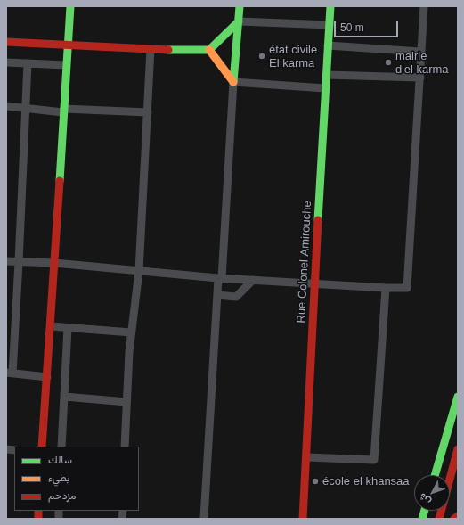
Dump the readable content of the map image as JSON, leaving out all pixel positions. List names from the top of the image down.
{
  "streets": {
    "main road": ["Rue Colonel Amirouche"]
  },
  "places": ["état civile El karma", "mairie d'el karma", "école el khansaa"],
  "legend": ["سالك", "بطيء", "مزدحم"],
  "scale_bar": "50 m",
  "north": "bottom left"
}
